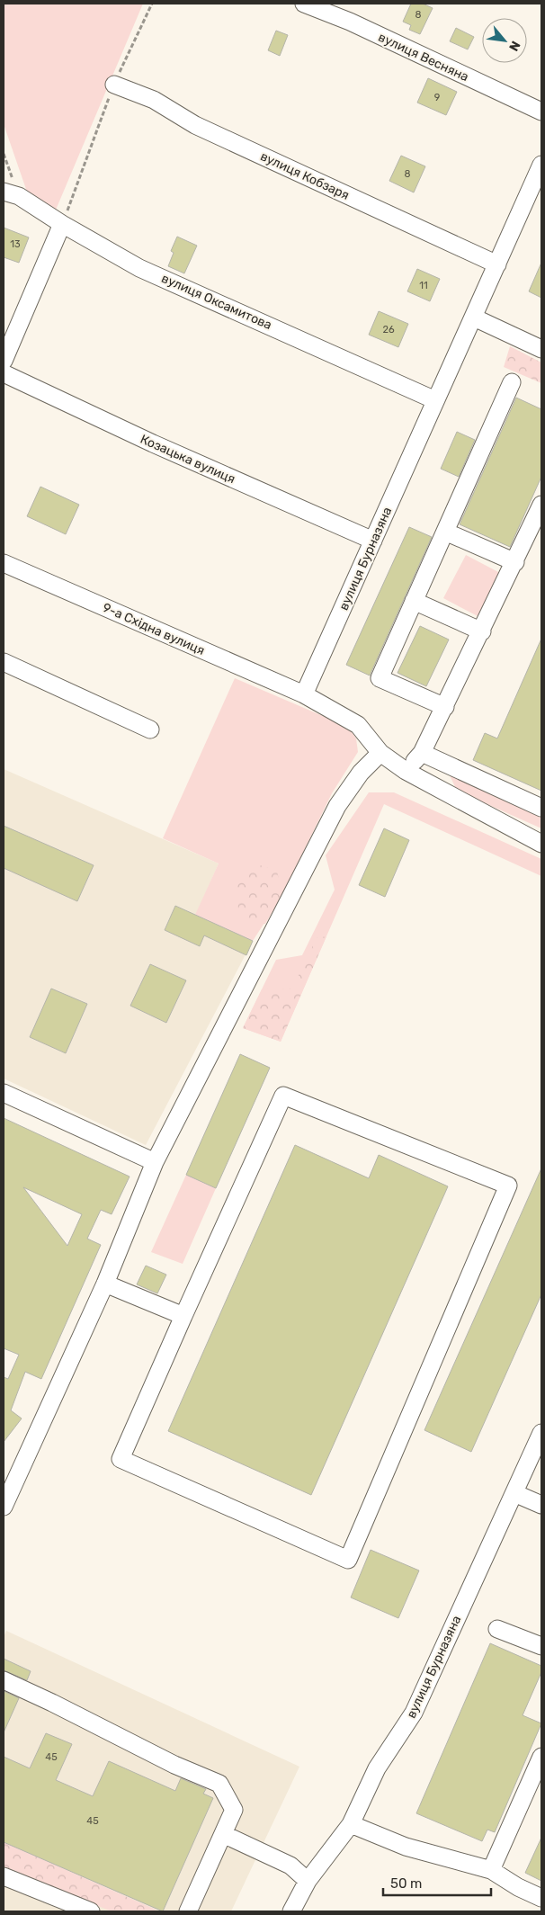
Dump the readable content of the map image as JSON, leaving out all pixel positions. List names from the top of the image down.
{
  "streets": {
    "street": [
      "вулиця Весняна",
      "вулиця Кобзаря",
      "вулиця Оксамитова",
      "Козацька вулиця",
      "вулиця Бурназяна",
      "9-а Східна вулиця"
    ]
  },
  "crossings": [
    ["вулиця Кобзаря", "вулиця Бурназяна"],
    ["вулиця Оксамитова", "вулиця Бурназяна"],
    ["Козацька вулиця", "вулиця Бурназяна"],
    ["вулиця Бурназяна", "9-а Східна вулиця"]
  ],
  "house_numbers": [
    "8",
    "9",
    "8",
    "13",
    "11",
    "26",
    "45",
    "45"
  ],
  "scale_bar": "50 m",
  "north": "bottom right"
}
